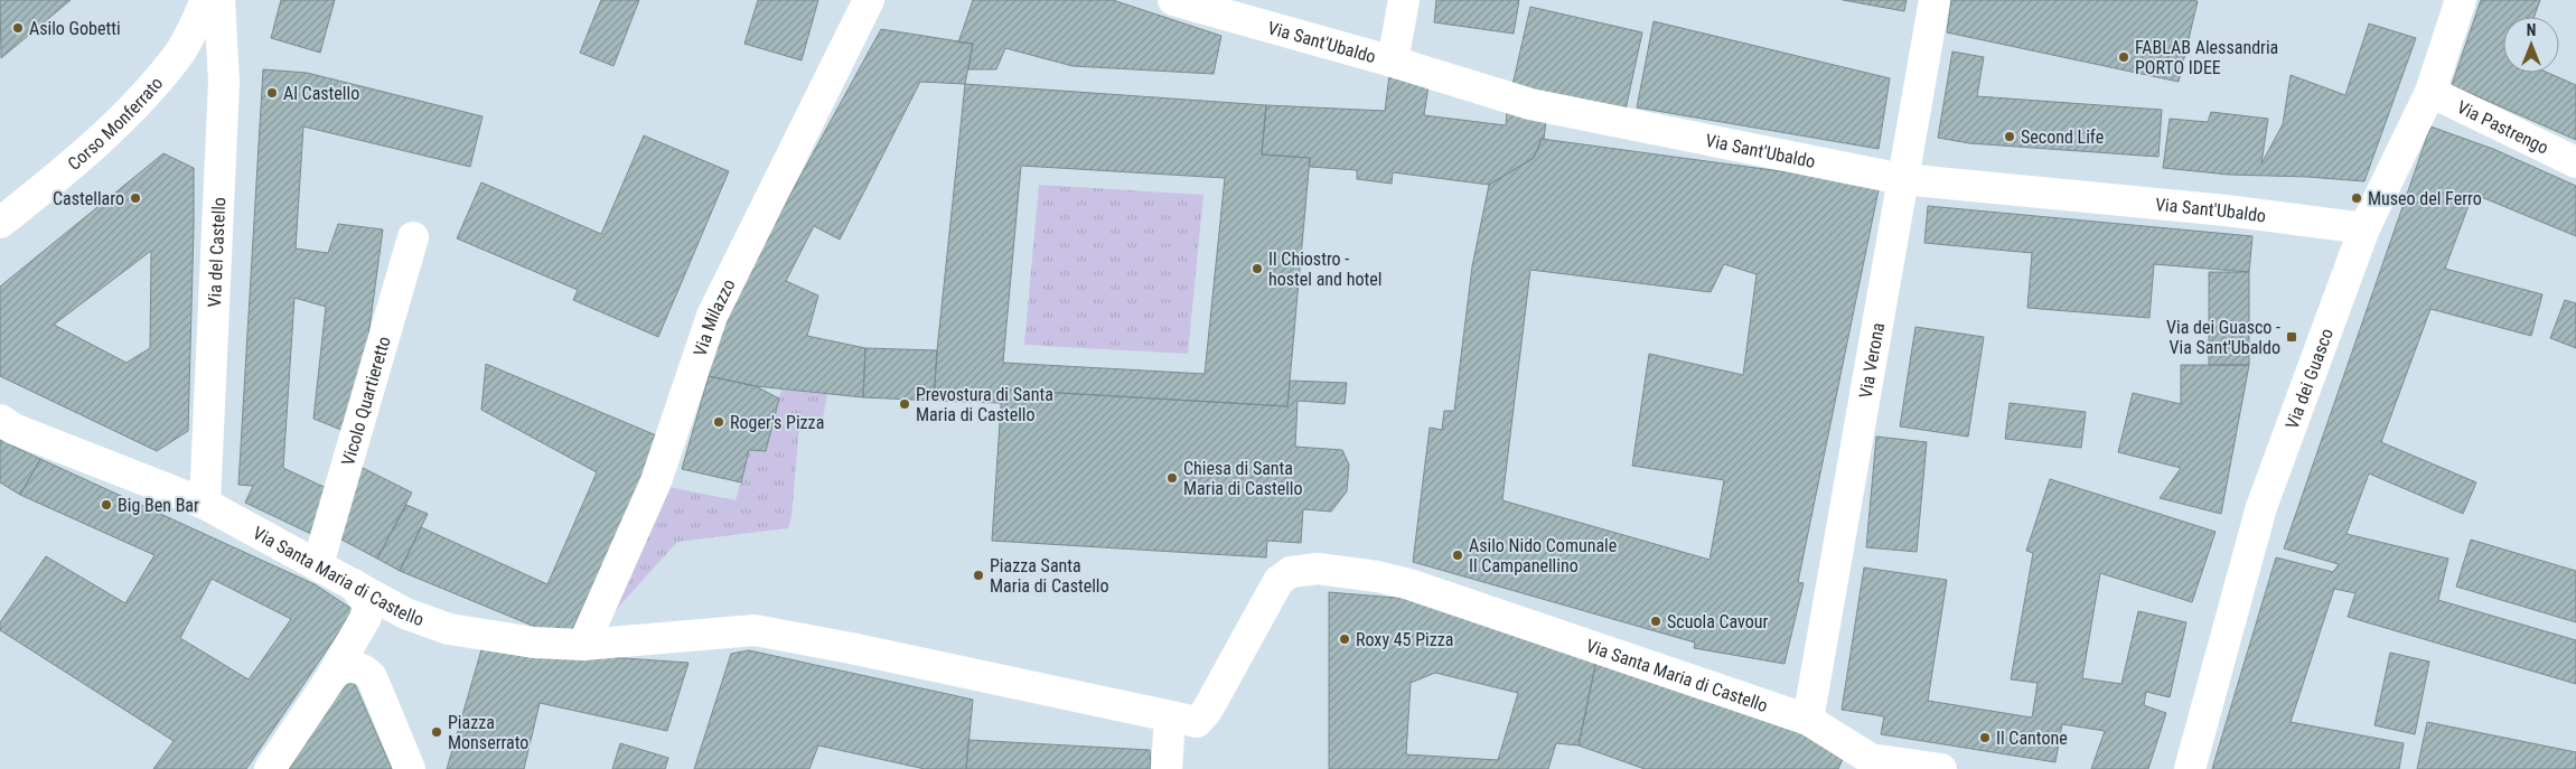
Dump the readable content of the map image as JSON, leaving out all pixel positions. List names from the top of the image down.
{
  "streets": {
    "street": [
      "Via Sant'Ubaldo",
      "Corso Monferrato",
      "Via Pastrengo",
      "Via del Castello",
      "Via Milazzo",
      "Via Verona",
      "Via dei Guasco",
      "Vicolo Quartieretto",
      "Via Santa Maria di Castello"
    ]
  },
  "crossings": [
    ["Via Sant'Ubaldo", "Via Verona"],
    ["Via Sant'Ubaldo", "Via dei Guasco"],
    ["Via Pastrengo", "Via dei Guasco"],
    ["Via del Castello", "Via Santa Maria di Castello"],
    ["Via Milazzo", "Via Santa Maria di Castello"],
    ["Via Verona", "Via Santa Maria di Castello"],
    ["Vicolo Quartieretto", "Via Santa Maria di Castello"]
  ],
  "places": {
    "other": [
      "Asilo Gobetti",
      "FABLAB Alessandria PORTO IDEE",
      "Al Castello",
      "Second Life",
      "Castellaro",
      "Museo del Ferro",
      "Il Chiostro - hostel and hotel",
      "Prevostura di Santa Maria di Castello",
      "Roger's Pizza",
      "Chiesa di Santa Maria di Castello",
      "Big Ben Bar",
      "Asilo Nido Comunale Il Campanellino",
      "Piazza Santa Maria di Castello",
      "Scuola Cavour",
      "Roxy 45 Pizza",
      "Piazza Monserrato",
      "Il Cantone"
    ],
    "transit": ["Via dei Guasco - Via Sant'Ubaldo"]
  },
  "north": "top"
}
